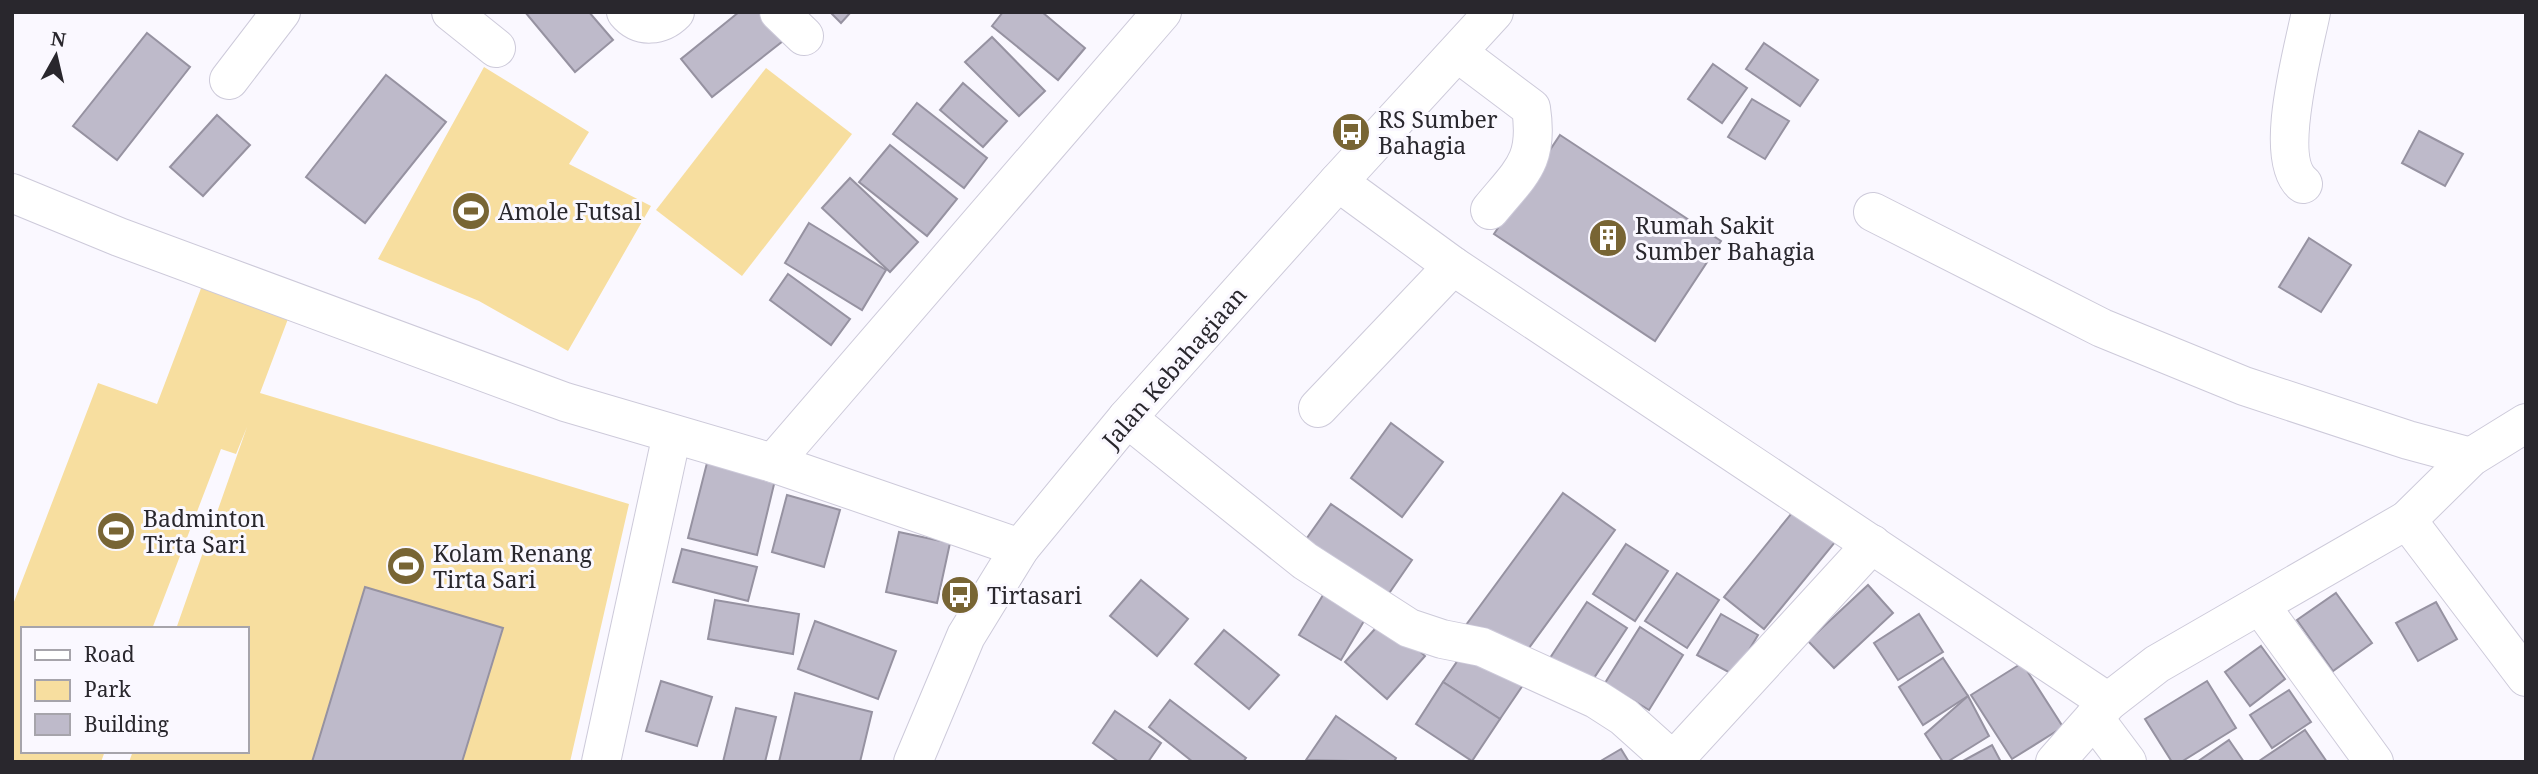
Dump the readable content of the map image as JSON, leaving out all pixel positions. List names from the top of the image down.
{
  "streets": {
    "street": ["Jalan Kebahagiaan"]
  },
  "places": {
    "bus stop": ["RS Sumber Bahagia", "Tirtasari"],
    "sports": ["Amole Futsal", "Badminton Tirta Sari", "Kolam Renang Tirta Sari"],
    "building": ["Rumah Sakit Sumber Bahagia"]
  },
  "legend": ["Road", "Park", "Building"],
  "north": "top"
}
